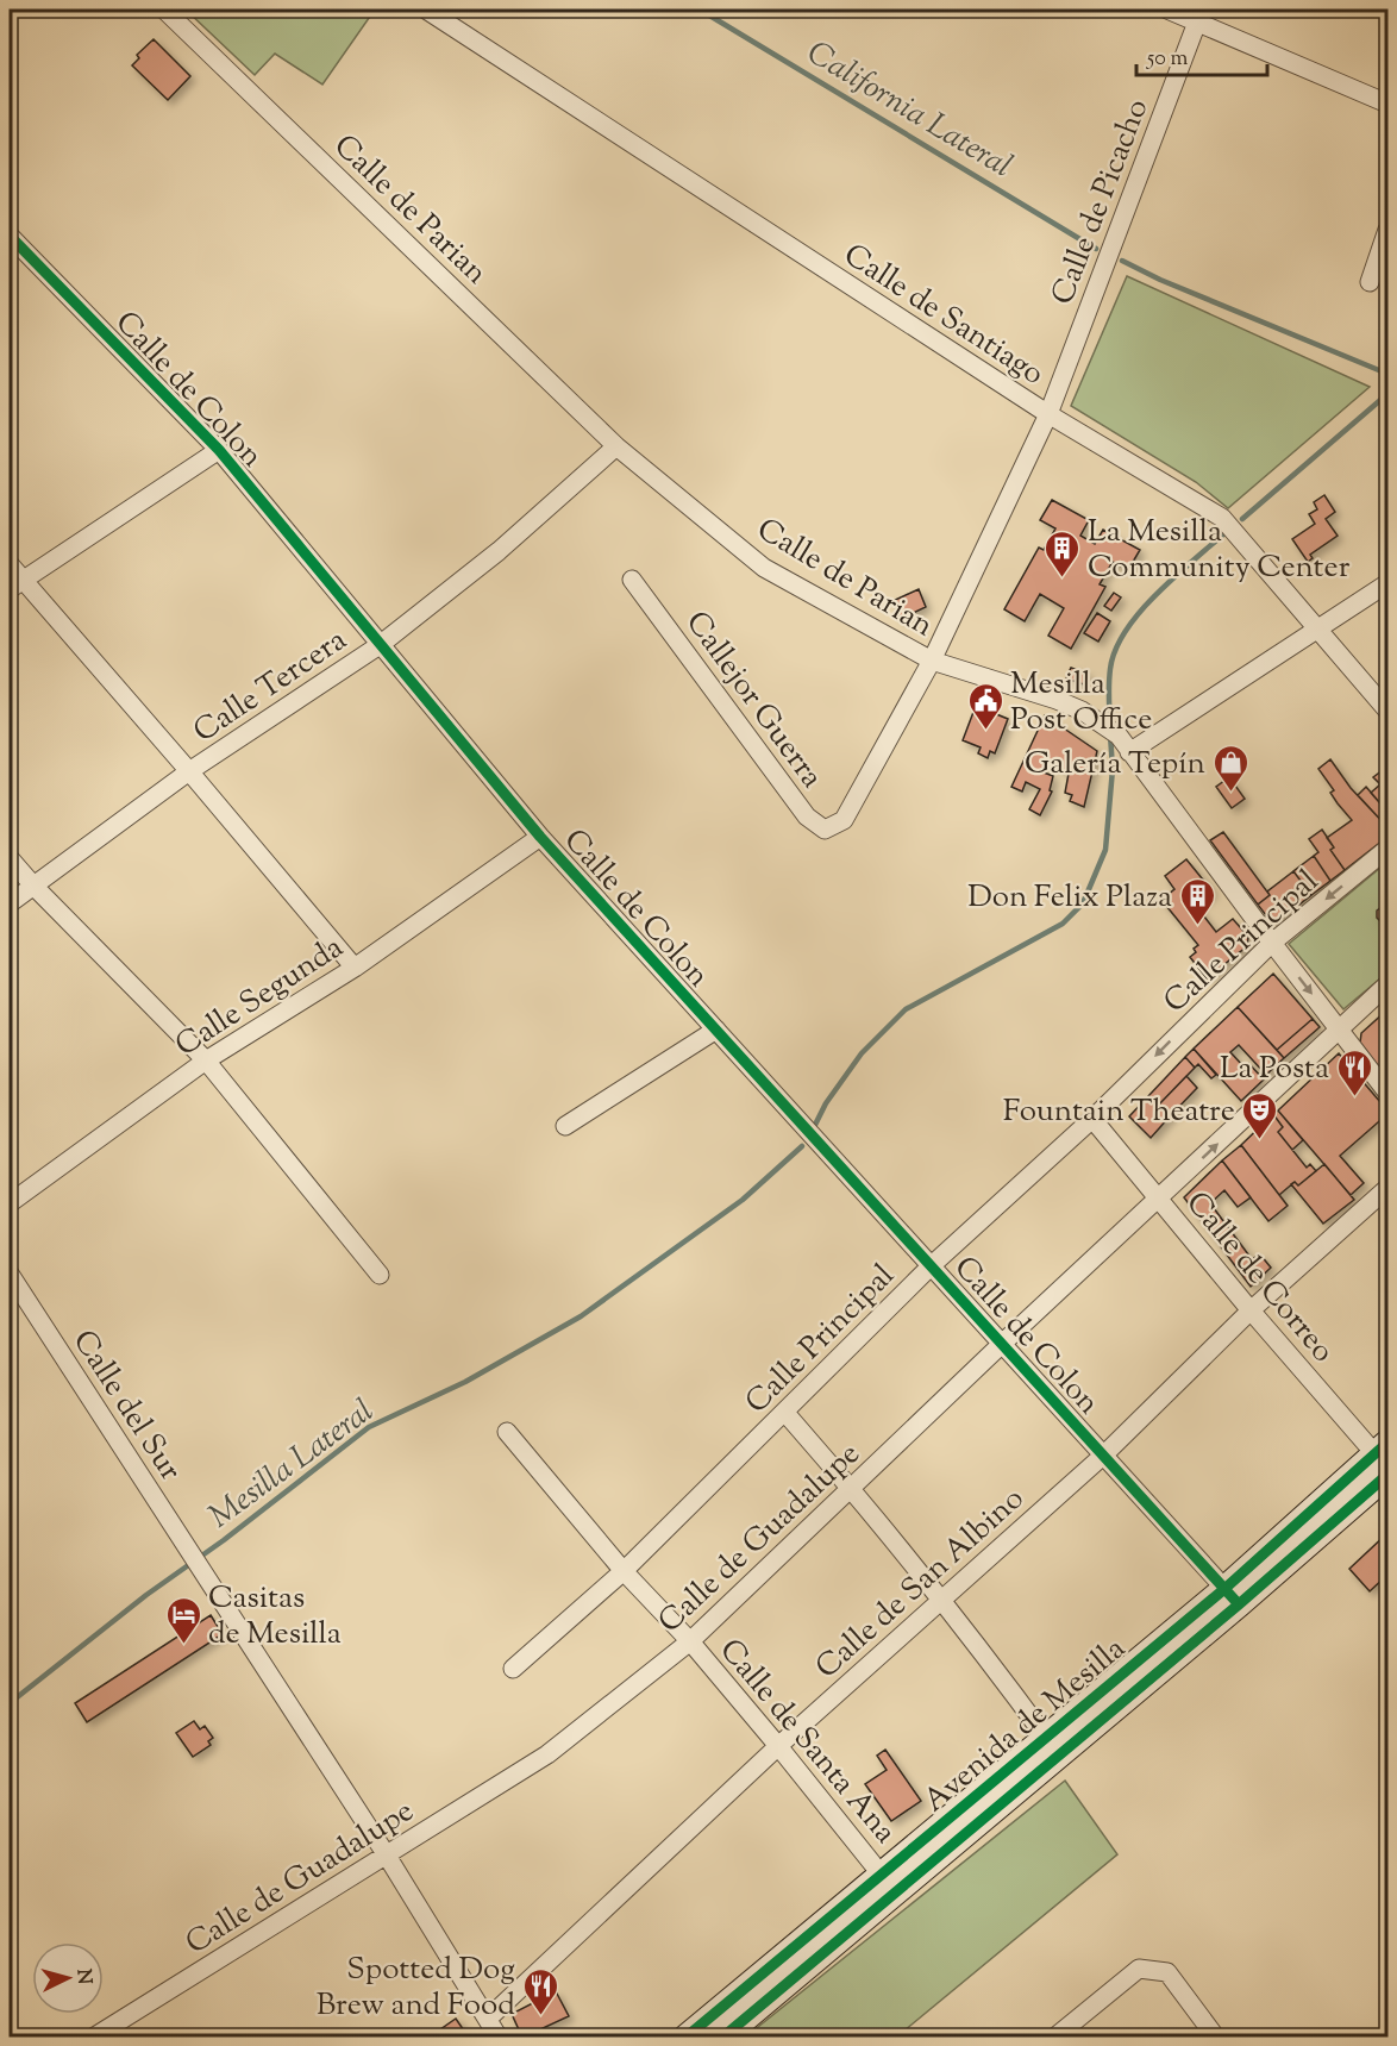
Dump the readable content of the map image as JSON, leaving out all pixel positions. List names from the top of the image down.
{
  "streets": {
    "main road": ["Avenida de Mesilla"],
    "street": [
      "Calle de Picacho",
      "Calle de Parian",
      "Calle de Santiago",
      "Calle de Colon",
      "Calle Tercera",
      "Callejor Guerra",
      "Calle Principal",
      "Calle Segunda",
      "Calle de Correo",
      "Calle del Sur",
      "Calle de Guadalupe",
      "Calle de San Albino",
      "Calle de Santa Ana"
    ]
  },
  "crossings": [
    ["Calle de Picacho", "Calle de Parian"],
    ["Calle de Picacho", "Calle de Santiago"],
    ["Calle de Picacho", "Callejor Guerra"],
    ["Calle de Parian", "Calle Tercera"],
    ["Calle de Parian", "Calle Principal"],
    ["Calle de Parian", "Calle de Guadalupe"],
    ["Calle de Colon", "Calle Tercera"],
    ["Calle de Colon", "Calle Principal"],
    ["Calle de Colon", "Calle Segunda"],
    ["Calle de Colon", "Calle de Guadalupe"],
    ["Calle de Colon", "Calle de San Albino"],
    ["Calle de Colon", "Avenida de Mesilla"],
    ["Calle Principal", "Calle de Correo"],
    ["Calle Principal", "Calle de Santa Ana"],
    ["Calle de Correo", "Calle de Guadalupe"],
    ["Calle de Correo", "Calle de San Albino"],
    ["Calle de Correo", "Avenida de Mesilla"],
    ["Calle del Sur", "Calle de Guadalupe"],
    ["Calle del Sur", "Calle de San Albino"],
    ["Calle de Guadalupe", "Calle de Santa Ana"],
    ["Calle de San Albino", "Calle de Santa Ana"],
    ["Avenida de Mesilla", "Calle de Santa Ana"]
  ],
  "water": ["California Lateral", "Mesilla Lateral"],
  "places": {
    "building": ["La Mesilla Community Center", "Don Felix Plaza"],
    "public building": ["Mesilla Post Office"],
    "shop": ["Galería Tepín"],
    "restaurant": ["La Posta", "Spotted Dog Brew and Food"],
    "theatre": ["Fountain Theatre"],
    "hotel": ["Casitas de Mesilla"]
  },
  "scale_bar": "50 m",
  "north": "right"
}
